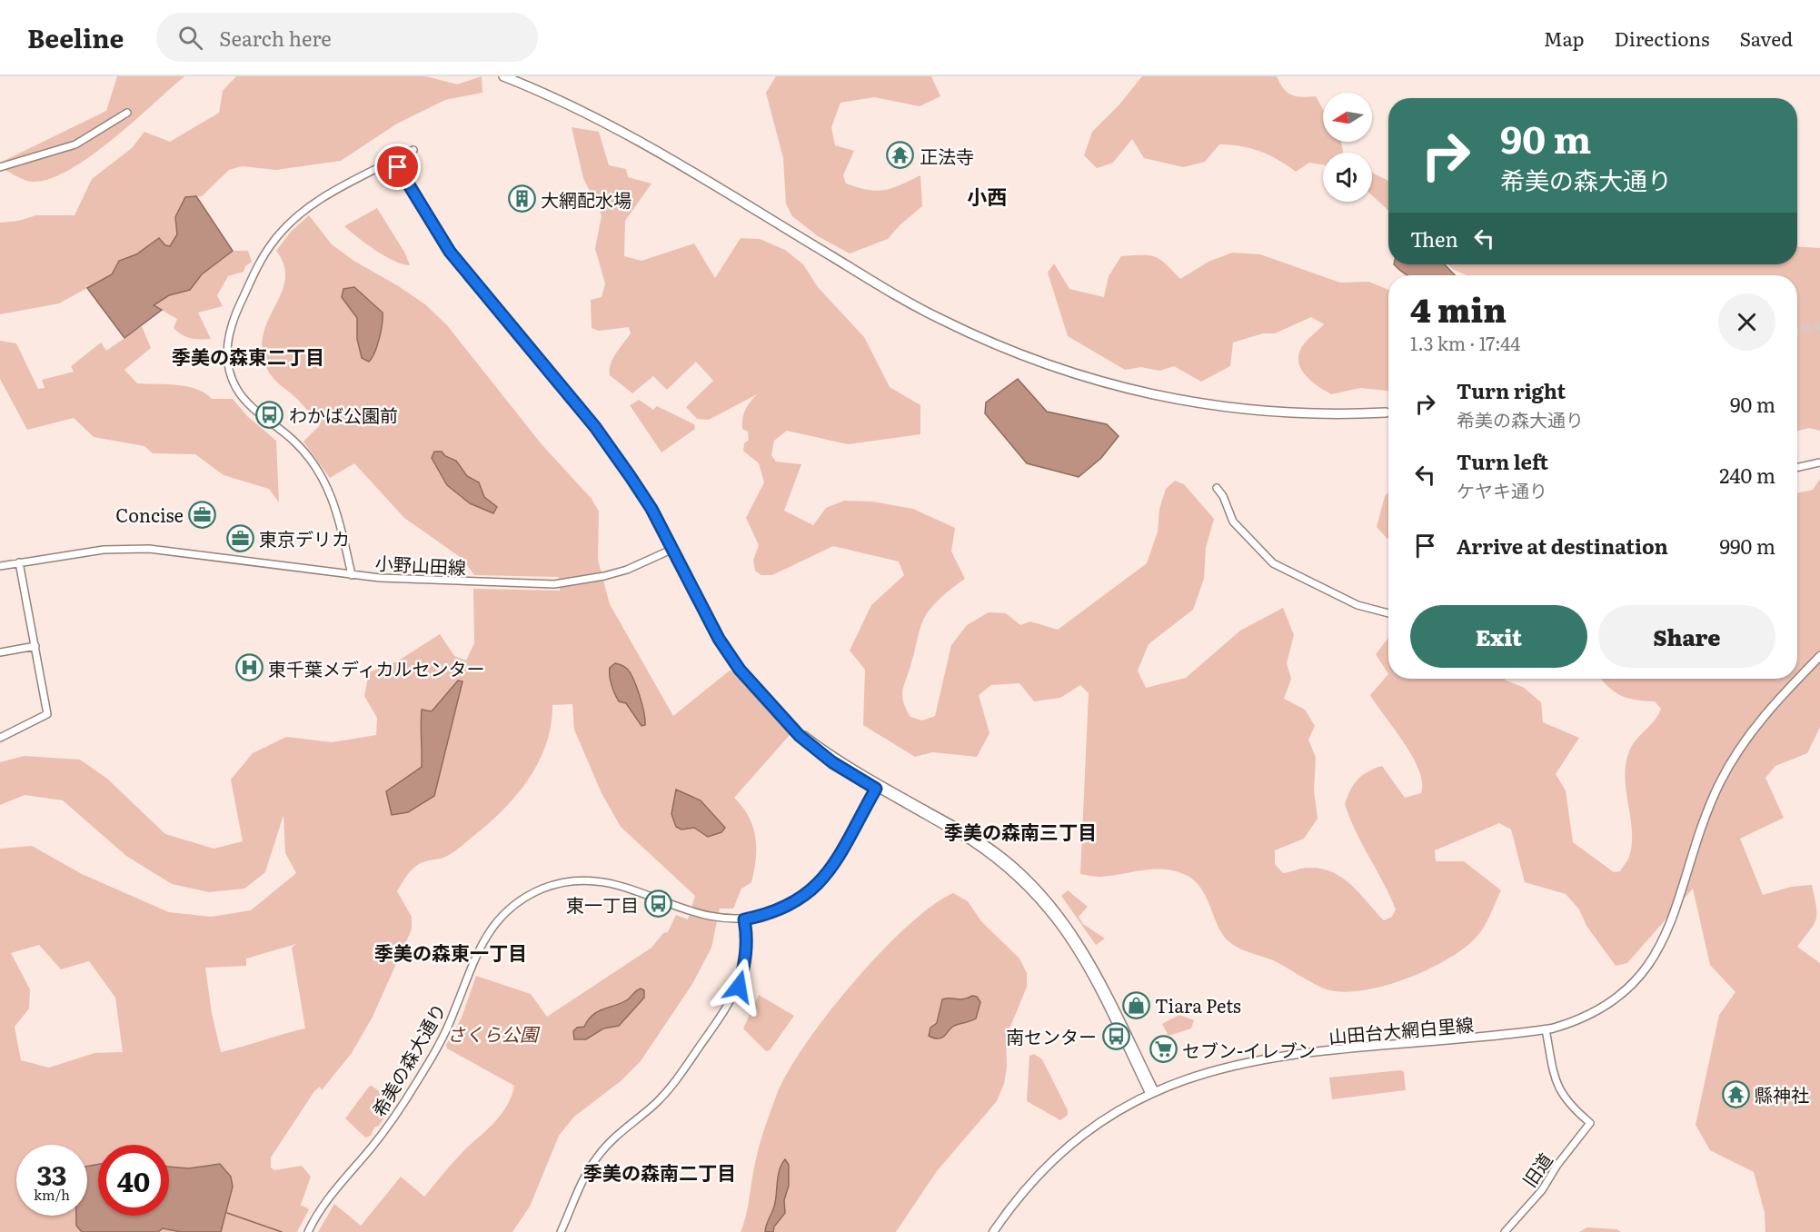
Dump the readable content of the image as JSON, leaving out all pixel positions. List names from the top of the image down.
{
  "streets": {
    "main road": ["山田台大網白里線"],
    "street": ["小野山田線", "希美の森大通り", "旧道"]
  },
  "crossings": [
    ["山田台大網白里線", "旧道"]
  ],
  "districts": [
    "小西",
    "季美の森東二丁目",
    "季美の森南三丁目",
    "季美の森東一丁目",
    "季美の森南二丁目"
  ],
  "parks": ["さくら公園"],
  "places": {
    "temple": ["正法寺", "縣神社"],
    "building": ["大網配水場"],
    "bus stop": ["わかば公園前", "東一丁目", "南センター"],
    "office": ["Concise", "東京デリカ"],
    "hospital": ["東千葉メディカルセンター"],
    "shop": ["Tiara Pets"],
    "supermarket": ["セブン-イレブン"]
  },
  "north": "left",
  "page": {
    "header": "Beeline",
    "search": "Search here",
    "nav": ["Map", "Directions", "Saved"],
    "turn": ["90 m", "希美の森大通り"],
    "then": "Then",
    "heading": ["4 min", "1.3 km · 17:44"],
    "list": [
      {
        "name": "Turn right",
        "note": "希美の森大通り",
        "value": "90 m"
      },
      {
        "name": "Turn left",
        "note": "ケヤキ通り",
        "value": "240 m"
      },
      {
        "name": "Arrive at destination",
        "value": "990 m"
      }
    ],
    "buttons": ["Exit", "Share"],
    "speed": "33 km/h",
    "limit": "40"
  }
}
